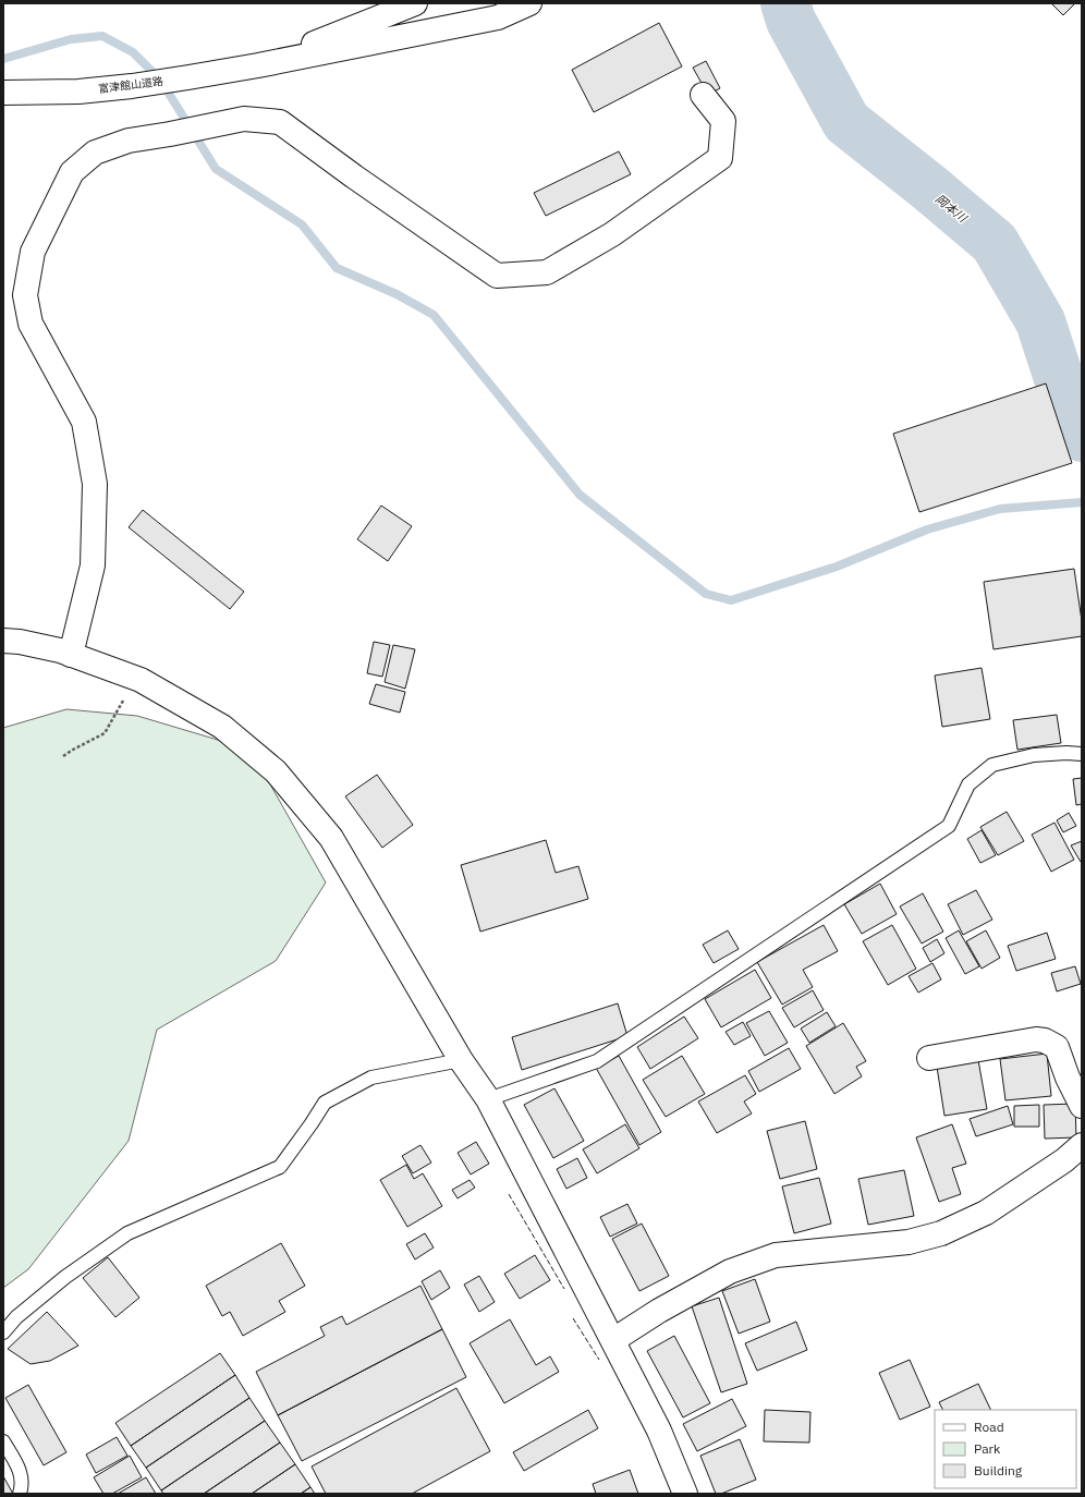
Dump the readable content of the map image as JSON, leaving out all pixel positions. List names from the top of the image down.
{
  "streets": {
    "main road": ["富津館山道路"]
  },
  "water": ["岡本川"],
  "legend": ["Road", "Park", "Building"]
}
